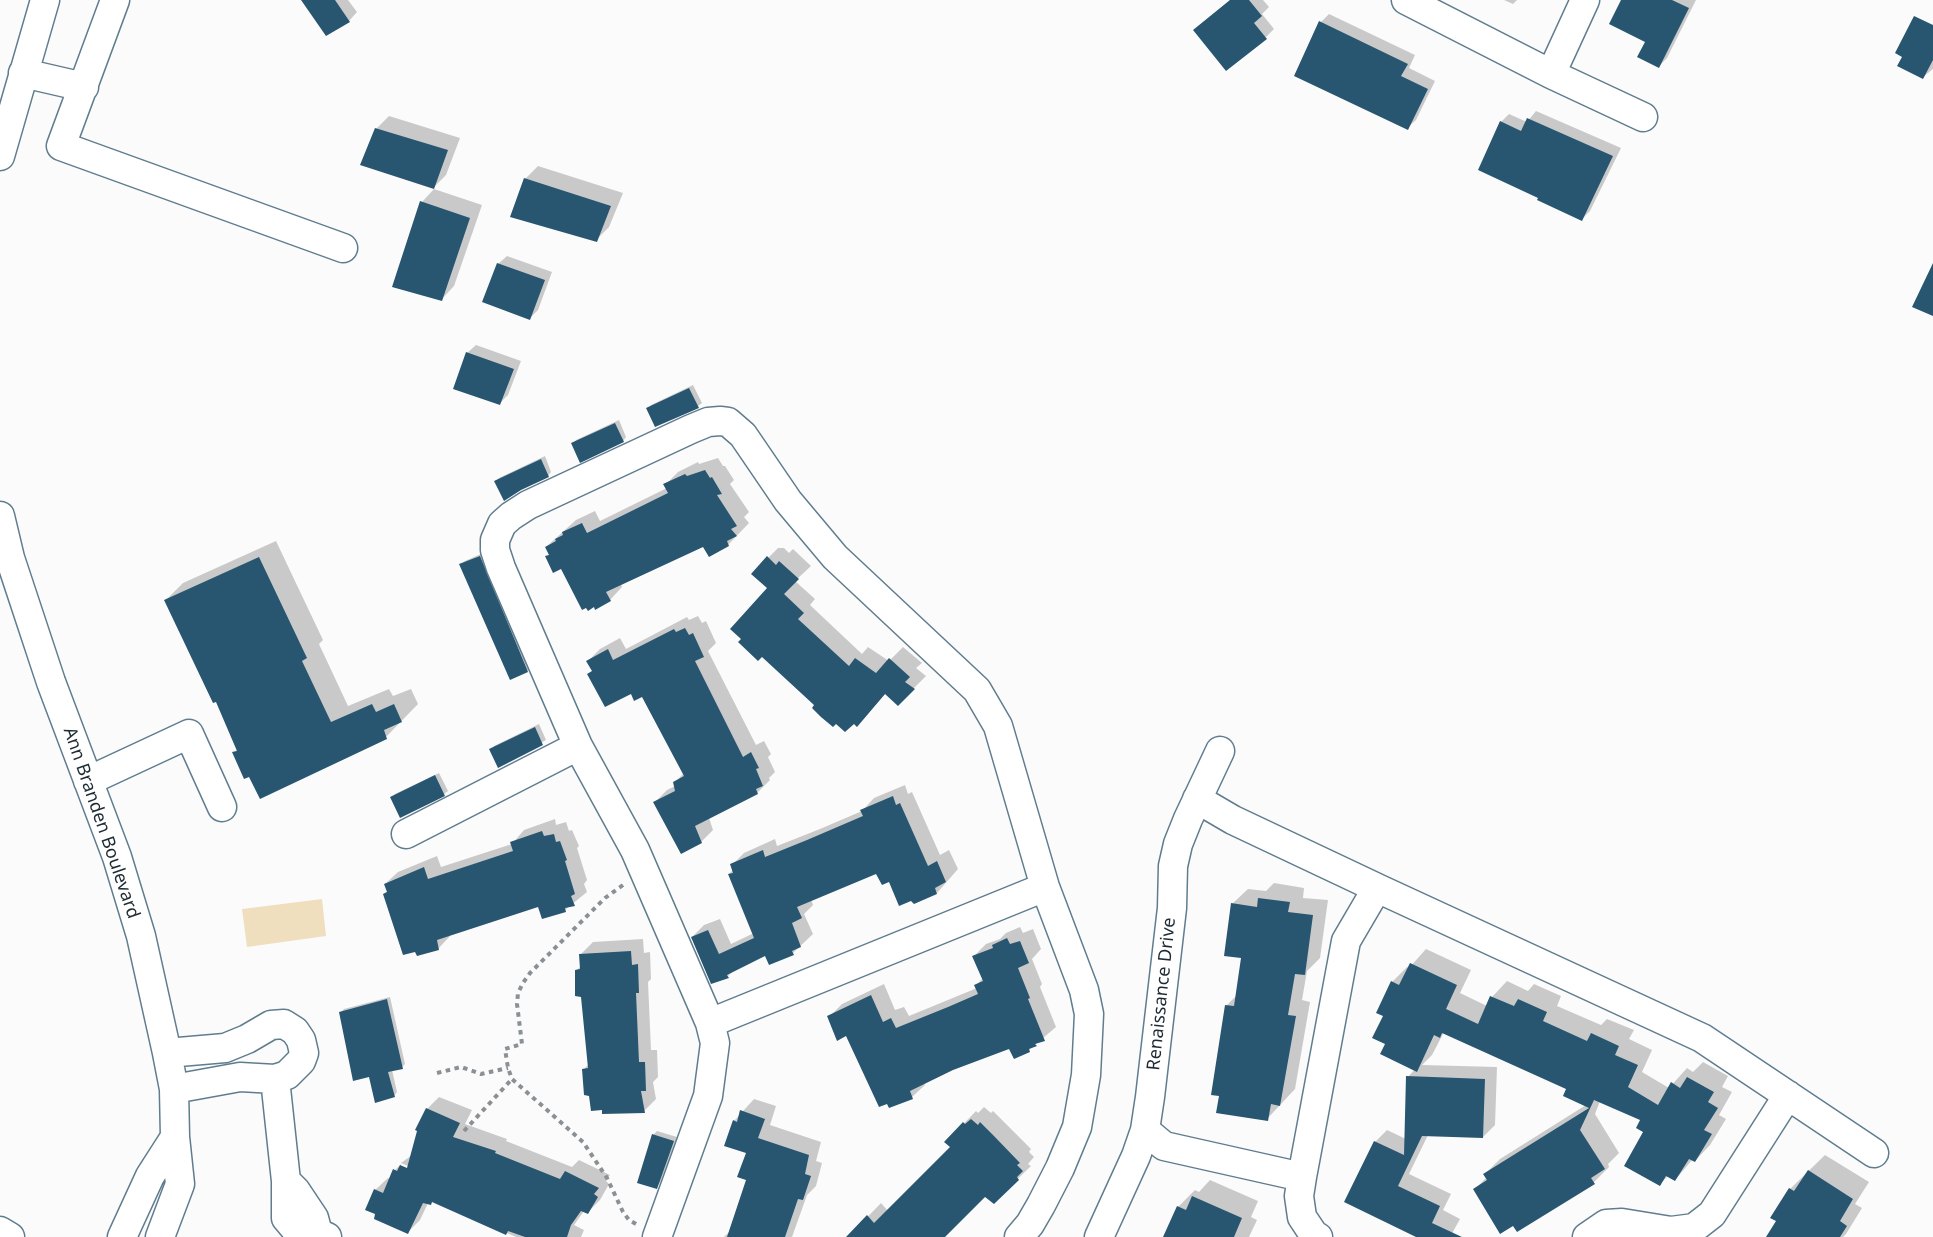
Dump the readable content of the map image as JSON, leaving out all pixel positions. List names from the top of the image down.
{
  "streets": {
    "street": ["Ann Branden Boulevard", "Renaissance Drive"]
  }
}
